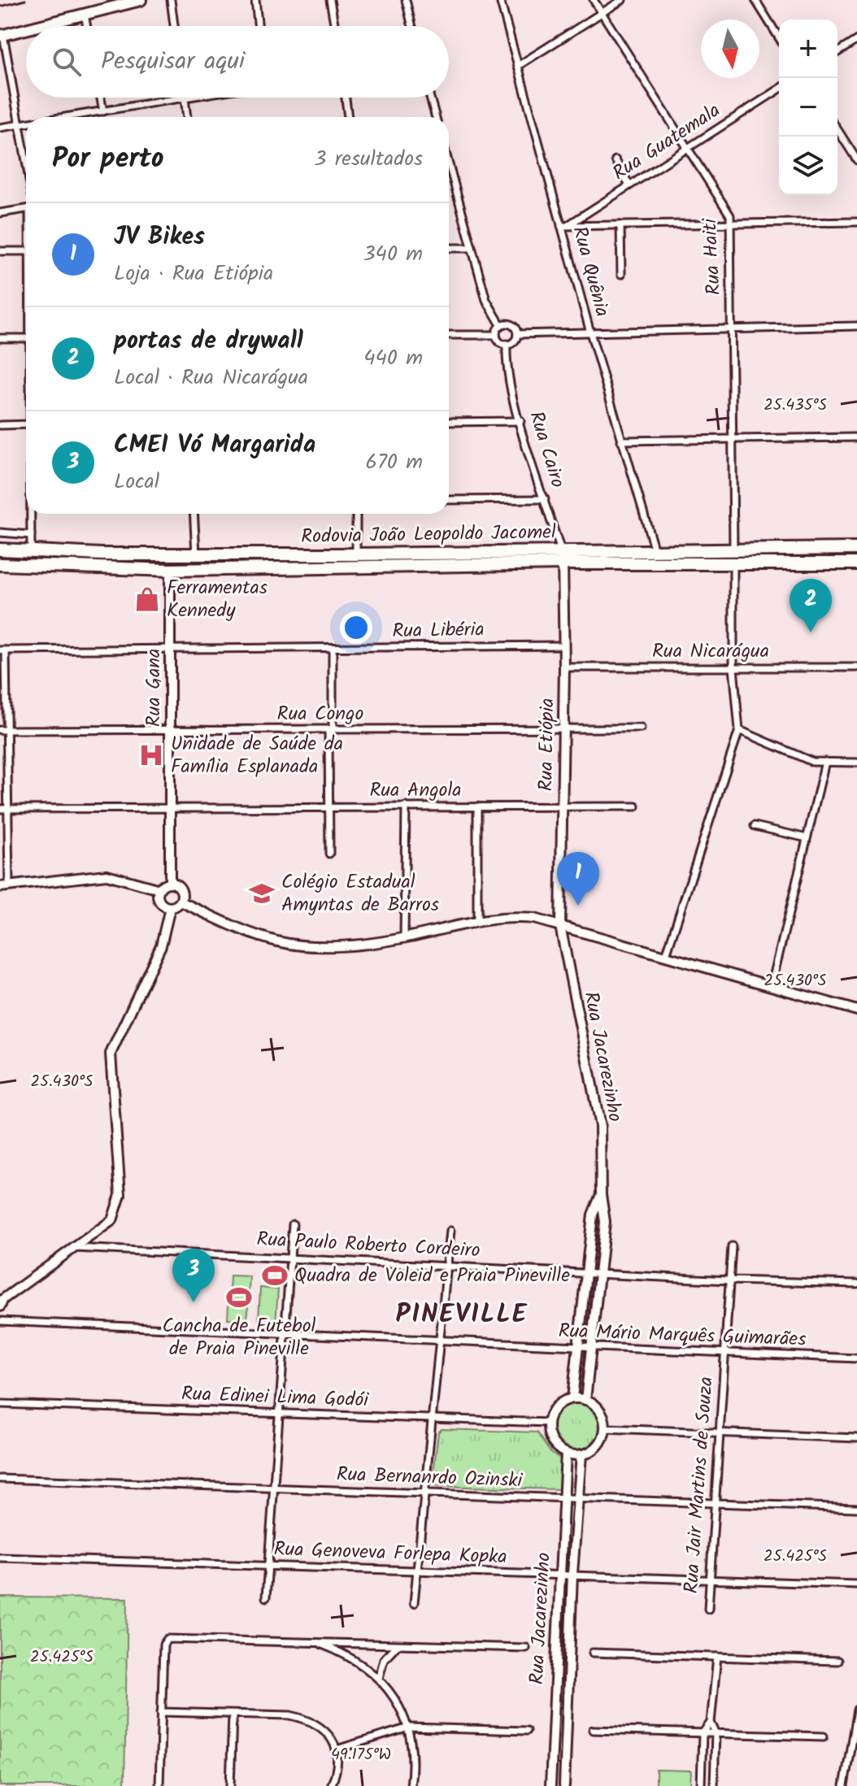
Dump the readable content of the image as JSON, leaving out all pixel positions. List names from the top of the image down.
{
  "streets": {
    "highway": ["Rodovia João Leopoldo Jacomel"],
    "street": [
      "Rua Guatemala",
      "Rua Haiti",
      "Rua Quênia",
      "Rua Cairo",
      "Rua Libéria",
      "Rua Nicarágua",
      "Rua Gana",
      "Rua Congo",
      "Rua Etiópia",
      "Rua Angola",
      "Rua Jacarezinho",
      "Rua Paulo Roberto Cordeiro",
      "Rua Mário Marquês Guimarães",
      "Rua Edinei Lima Godói",
      "Rua Bernanrdo Ozinski",
      "Rua Jair Martins de Souza",
      "Rua Genoveva Forlepa Kopka"
    ]
  },
  "crossings": [
    ["Rua Guatemala", "Rua Haiti"],
    ["Rua Guatemala", "Rua Quênia"],
    ["Rua Haiti", "Rodovia João Leopoldo Jacomel"],
    ["Rua Quênia", "Rodovia João Leopoldo Jacomel"],
    ["Rua Cairo", "Rodovia João Leopoldo Jacomel"],
    ["Rua Cairo", "Rua Etiópia"],
    ["Rodovia João Leopoldo Jacomel", "Rua Gana"],
    ["Rodovia João Leopoldo Jacomel", "Rua Etiópia"],
    ["Rua Libéria", "Rua Gana"],
    ["Rua Libéria", "Rua Etiópia"],
    ["Rua Nicarágua", "Rua Etiópia"],
    ["Rua Gana", "Rua Congo"],
    ["Rua Gana", "Rua Angola"],
    ["Rua Congo", "Rua Etiópia"],
    ["Rua Etiópia", "Rua Angola"],
    ["Rua Etiópia", "Rua Jacarezinho"],
    ["Rua Jacarezinho", "Rua Paulo Roberto Cordeiro"],
    ["Rua Jacarezinho", "Rua Mário Marquês Guimarães"],
    ["Rua Jacarezinho", "Rua Edinei Lima Godói"],
    ["Rua Jacarezinho", "Rua Bernanrdo Ozinski"],
    ["Rua Jacarezinho", "Rua Genoveva Forlepa Kopka"],
    ["Rua Paulo Roberto Cordeiro", "Rua Jair Martins de Souza"],
    ["Rua Mário Marquês Guimarães", "Rua Jair Martins de Souza"],
    ["Rua Bernanrdo Ozinski", "Rua Jair Martins de Souza"],
    ["Rua Jair Martins de Souza", "Rua Genoveva Forlepa Kopka"]
  ],
  "districts": ["PINEVILLE"],
  "places": {
    "shop": ["Ferramentas Kennedy"],
    "hospital": ["Unidade de Saúde da Família Esplanada"],
    "school or university": ["Colégio Estadual Amyntas de Barros"],
    "sports": ["Quadra de Voleid e Praia Pineville", "Cancha de Futebol de Praia Pineville"]
  },
  "north": "bottom",
  "page": {
    "map_buttons": ["+", "−"],
    "search": "Pesquisar aqui",
    "heading": ["Por perto", "3 resultados"],
    "list": [
      {
        "mark": "1",
        "name": "JV Bikes",
        "note": "Loja · Rua Etiópia",
        "value": "340 m"
      },
      {
        "mark": "2",
        "name": "portas de drywall",
        "note": "Local · Rua Nicarágua",
        "value": "440 m"
      },
      {
        "mark": "3",
        "name": "CMEI Vó Margarida",
        "note": "Local",
        "value": "670 m"
      }
    ],
    "pins": ["2", "1", "3"]
  },
  "coordinates": [
    "25.435°S",
    "25.430°S",
    "25.425°S",
    "49.175°W"
  ]
}
